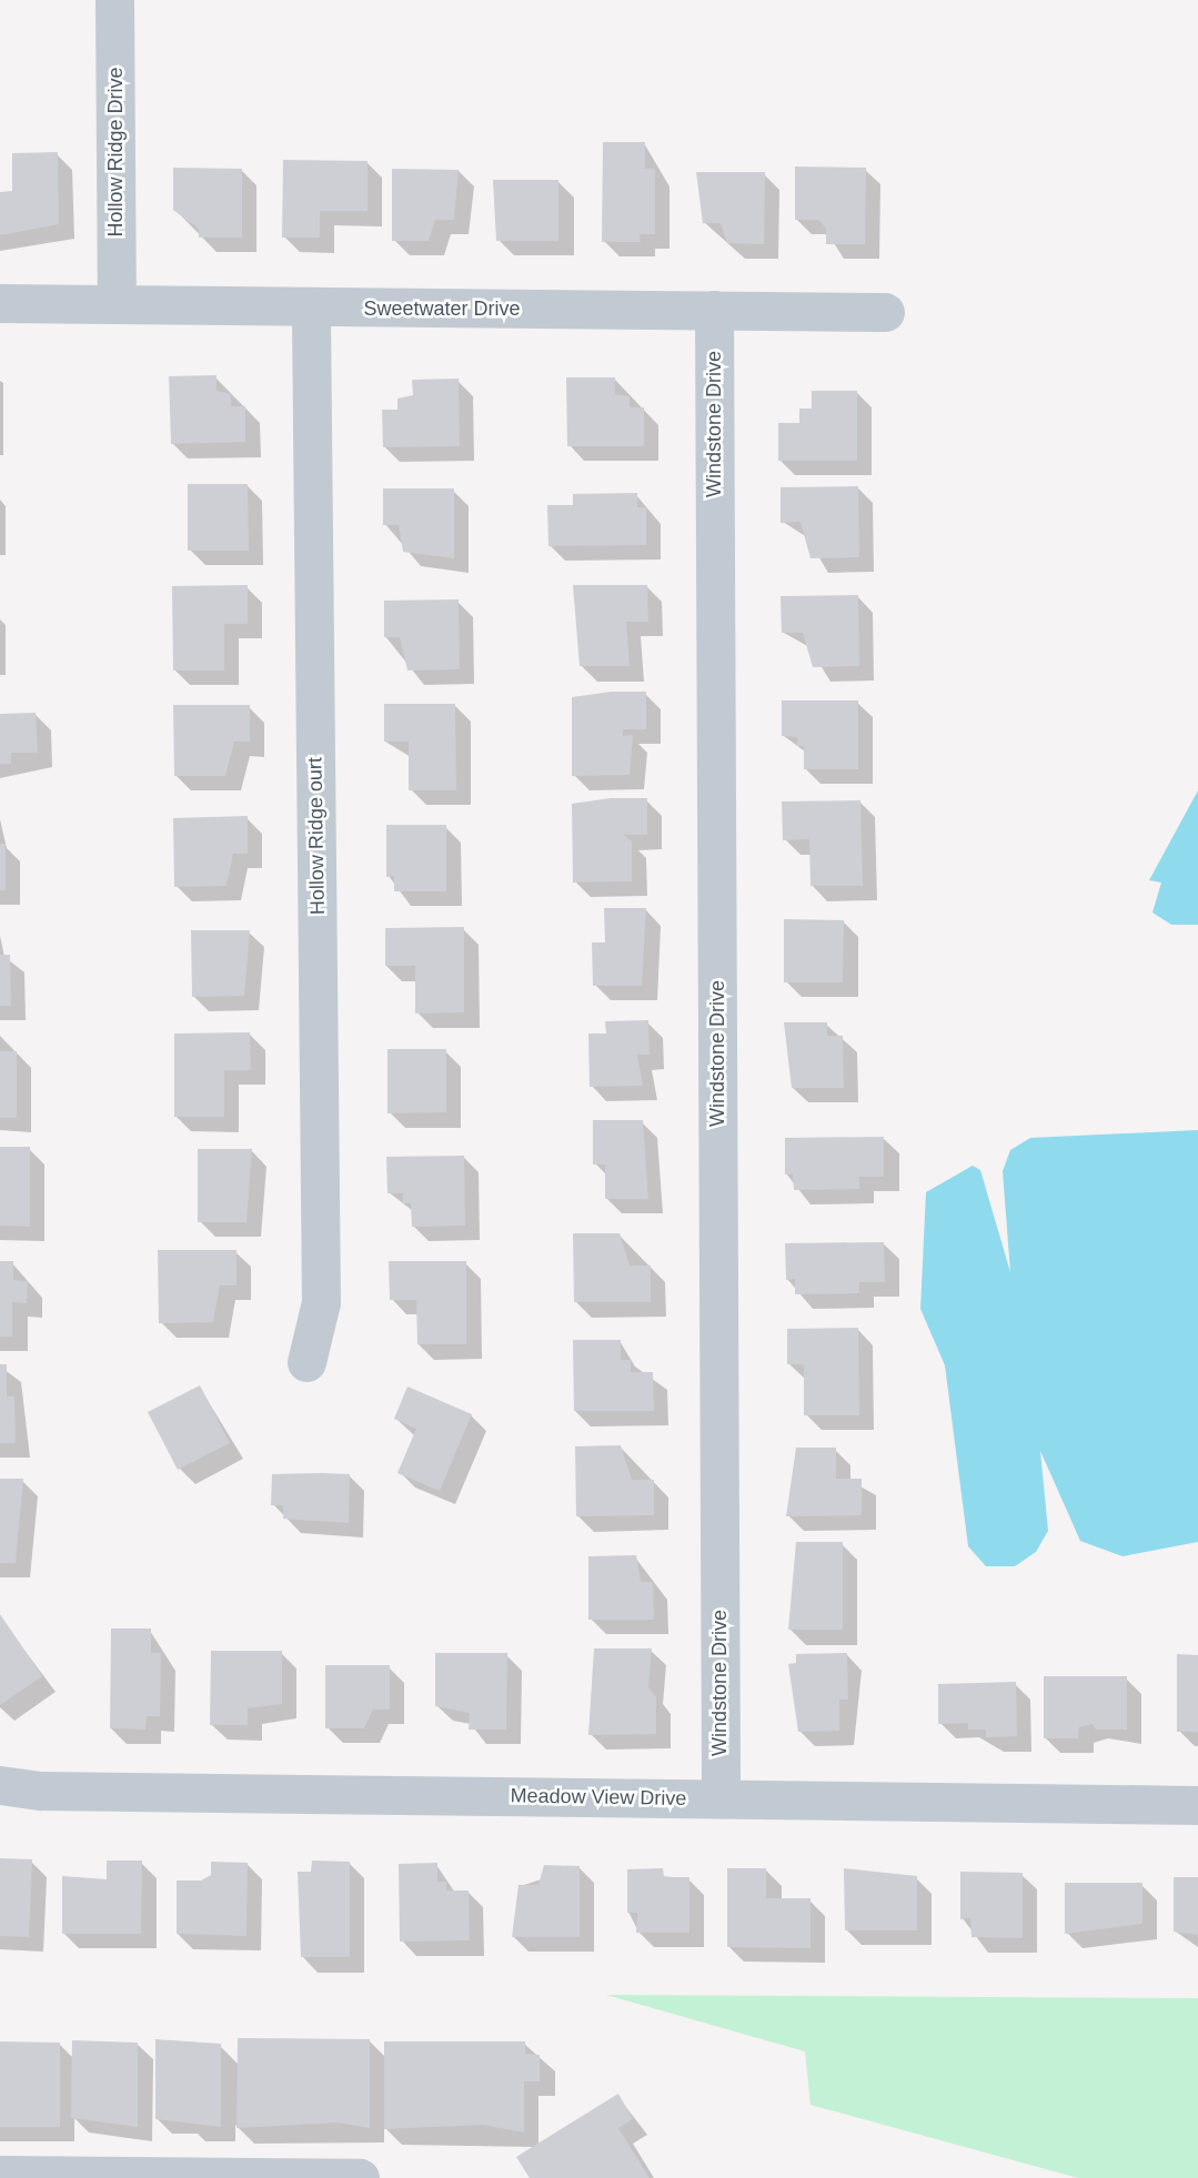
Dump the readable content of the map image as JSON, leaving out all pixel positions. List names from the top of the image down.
{
  "streets": {
    "street": [
      "Hollow Ridge Drive",
      "Sweetwater Drive",
      "Windstone Drive",
      "Hollow Ridge ourt",
      "Meadow View Drive"
    ]
  },
  "crossings": [
    ["Hollow Ridge Drive", "Sweetwater Drive"],
    ["Sweetwater Drive", "Windstone Drive"],
    ["Sweetwater Drive", "Hollow Ridge ourt"],
    ["Windstone Drive", "Meadow View Drive"]
  ]
}
